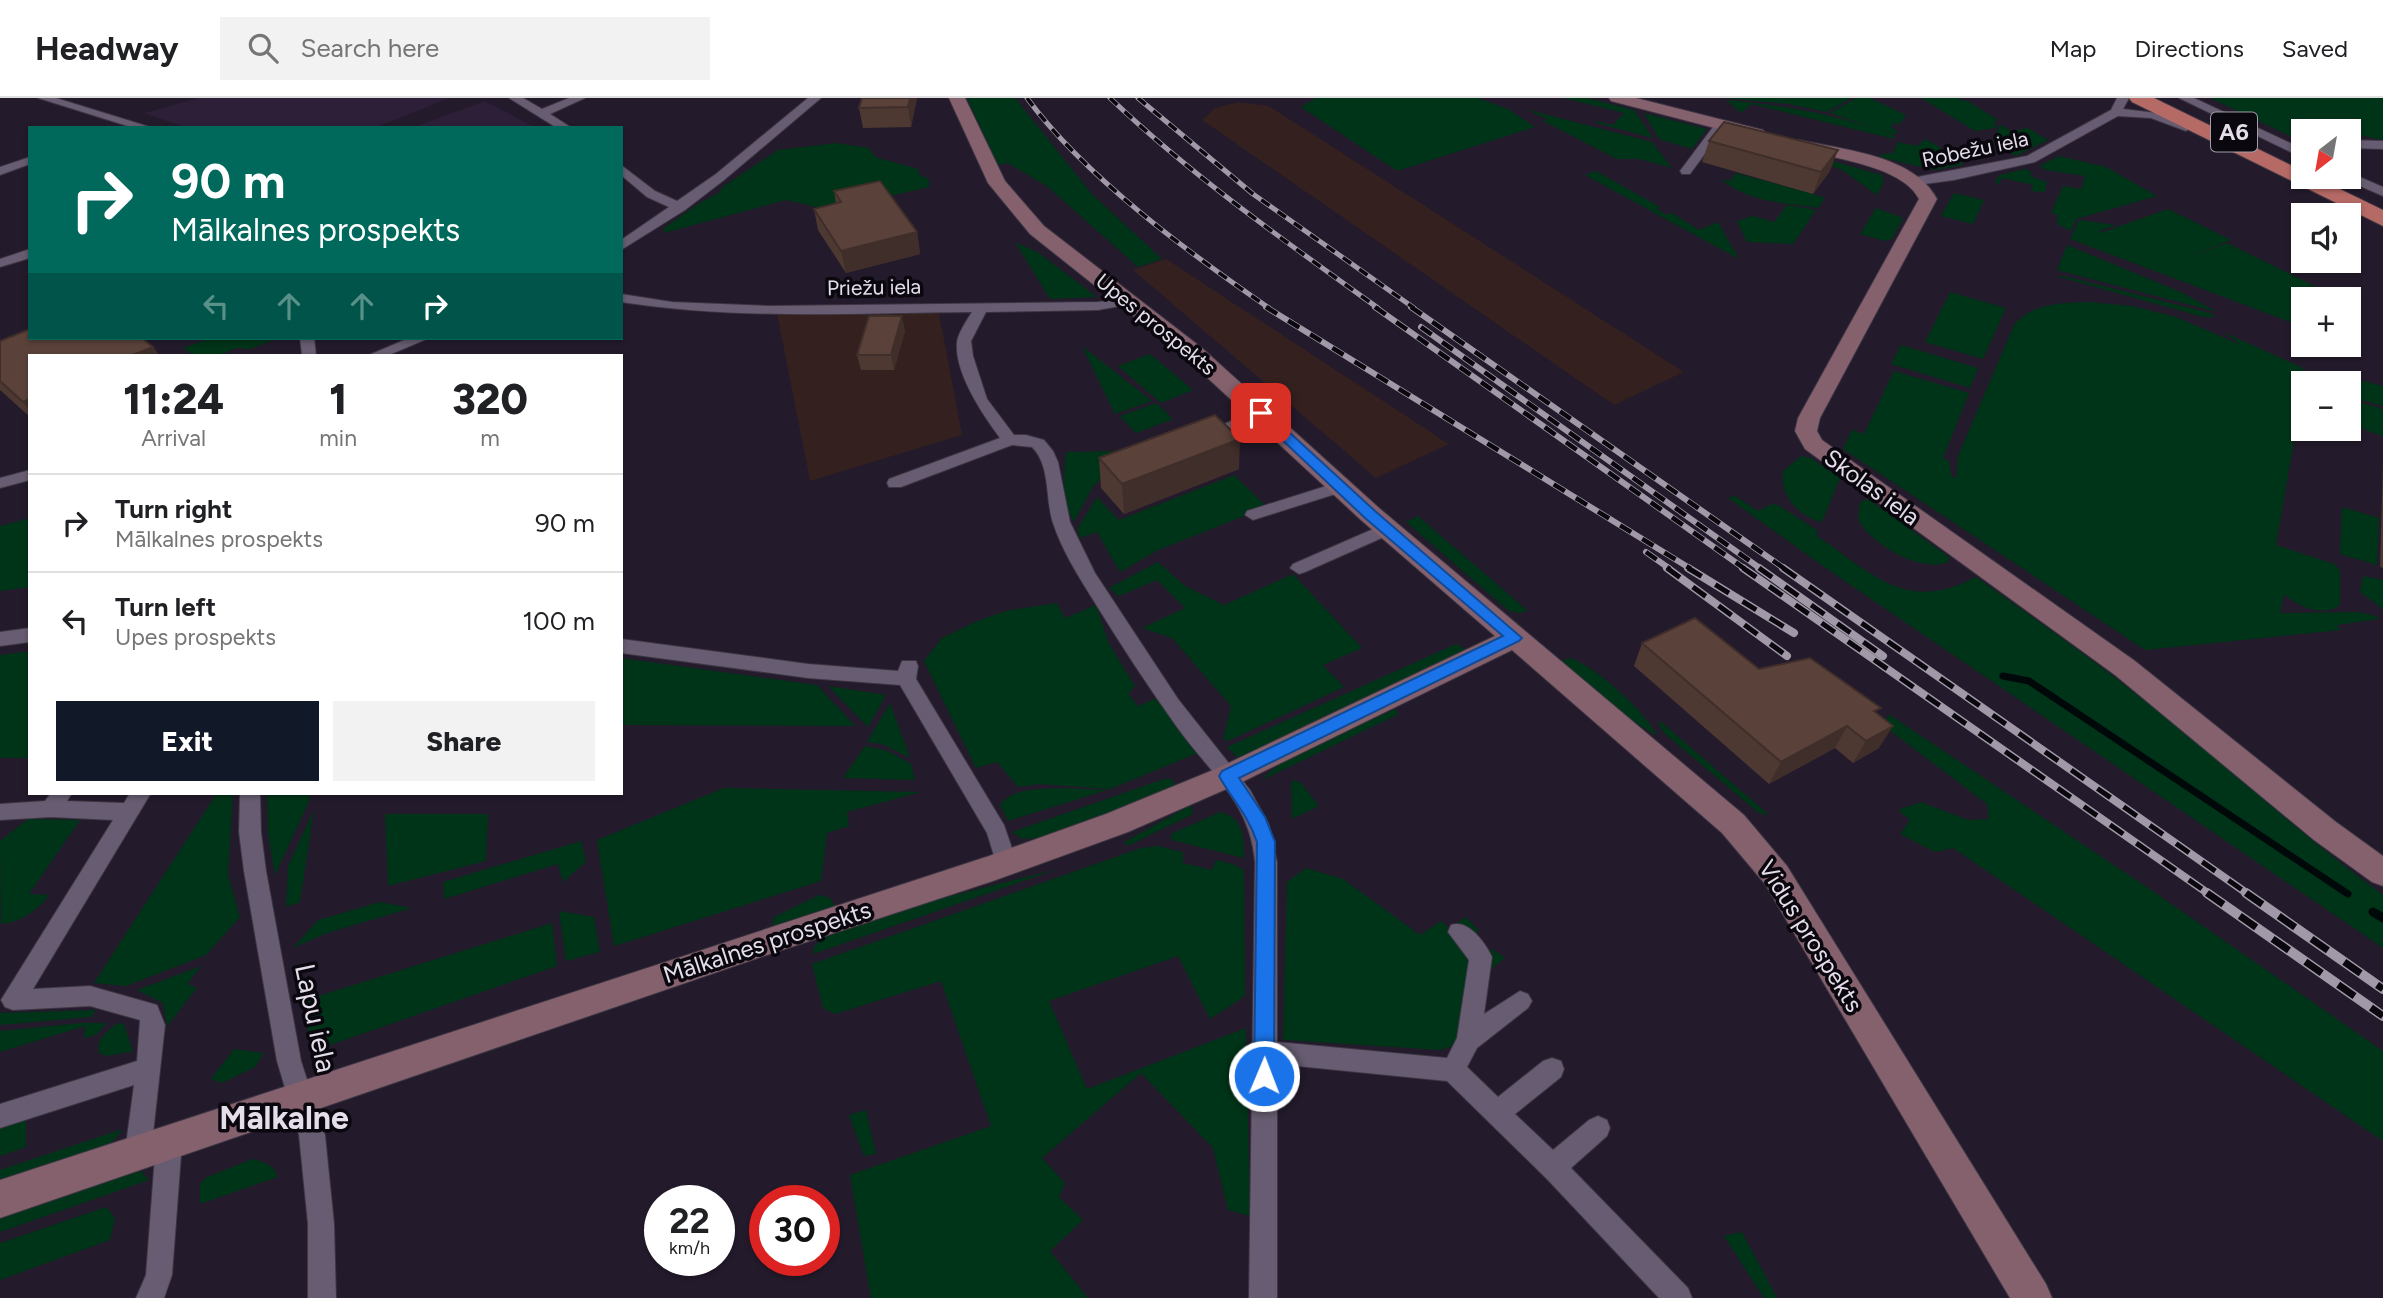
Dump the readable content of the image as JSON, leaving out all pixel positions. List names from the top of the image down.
{
  "streets": {
    "highway": ["A6"],
    "main road": [
      "Upes prospekts",
      "Skolas iela",
      "Vidus prospekts",
      "Mālkalnes prospekts"
    ],
    "street": ["Robežu iela", "Priežu iela", "Lapu iela"]
  },
  "crossings": [
    ["Robežu iela", "Skolas iela"],
    ["Priežu iela", "Upes prospekts"],
    ["Upes prospekts", "Vidus prospekts"],
    ["Upes prospekts", "Mālkalnes prospekts"],
    ["Vidus prospekts", "Mālkalnes prospekts"],
    ["Mālkalnes prospekts", "Lapu iela"]
  ],
  "districts": ["Mālkalne"],
  "north": "bottom left",
  "page": {
    "header": "Headway",
    "search": "Search here",
    "nav": ["Map", "Directions", "Saved"],
    "map_buttons": ["+", "−"],
    "turn": ["90 m", "Mālkalnes prospekts"],
    "eta": [
      "11:24",
      "Arrival",
      "1",
      "min",
      "320",
      "m"
    ],
    "list": [
      {
        "name": "Turn right",
        "note": "Mālkalnes prospekts",
        "value": "90 m"
      },
      {
        "name": "Turn left",
        "note": "Upes prospekts",
        "value": "100 m"
      }
    ],
    "buttons": ["Exit", "Share"],
    "speed": "22 km/h",
    "limit": "30"
  }
}
